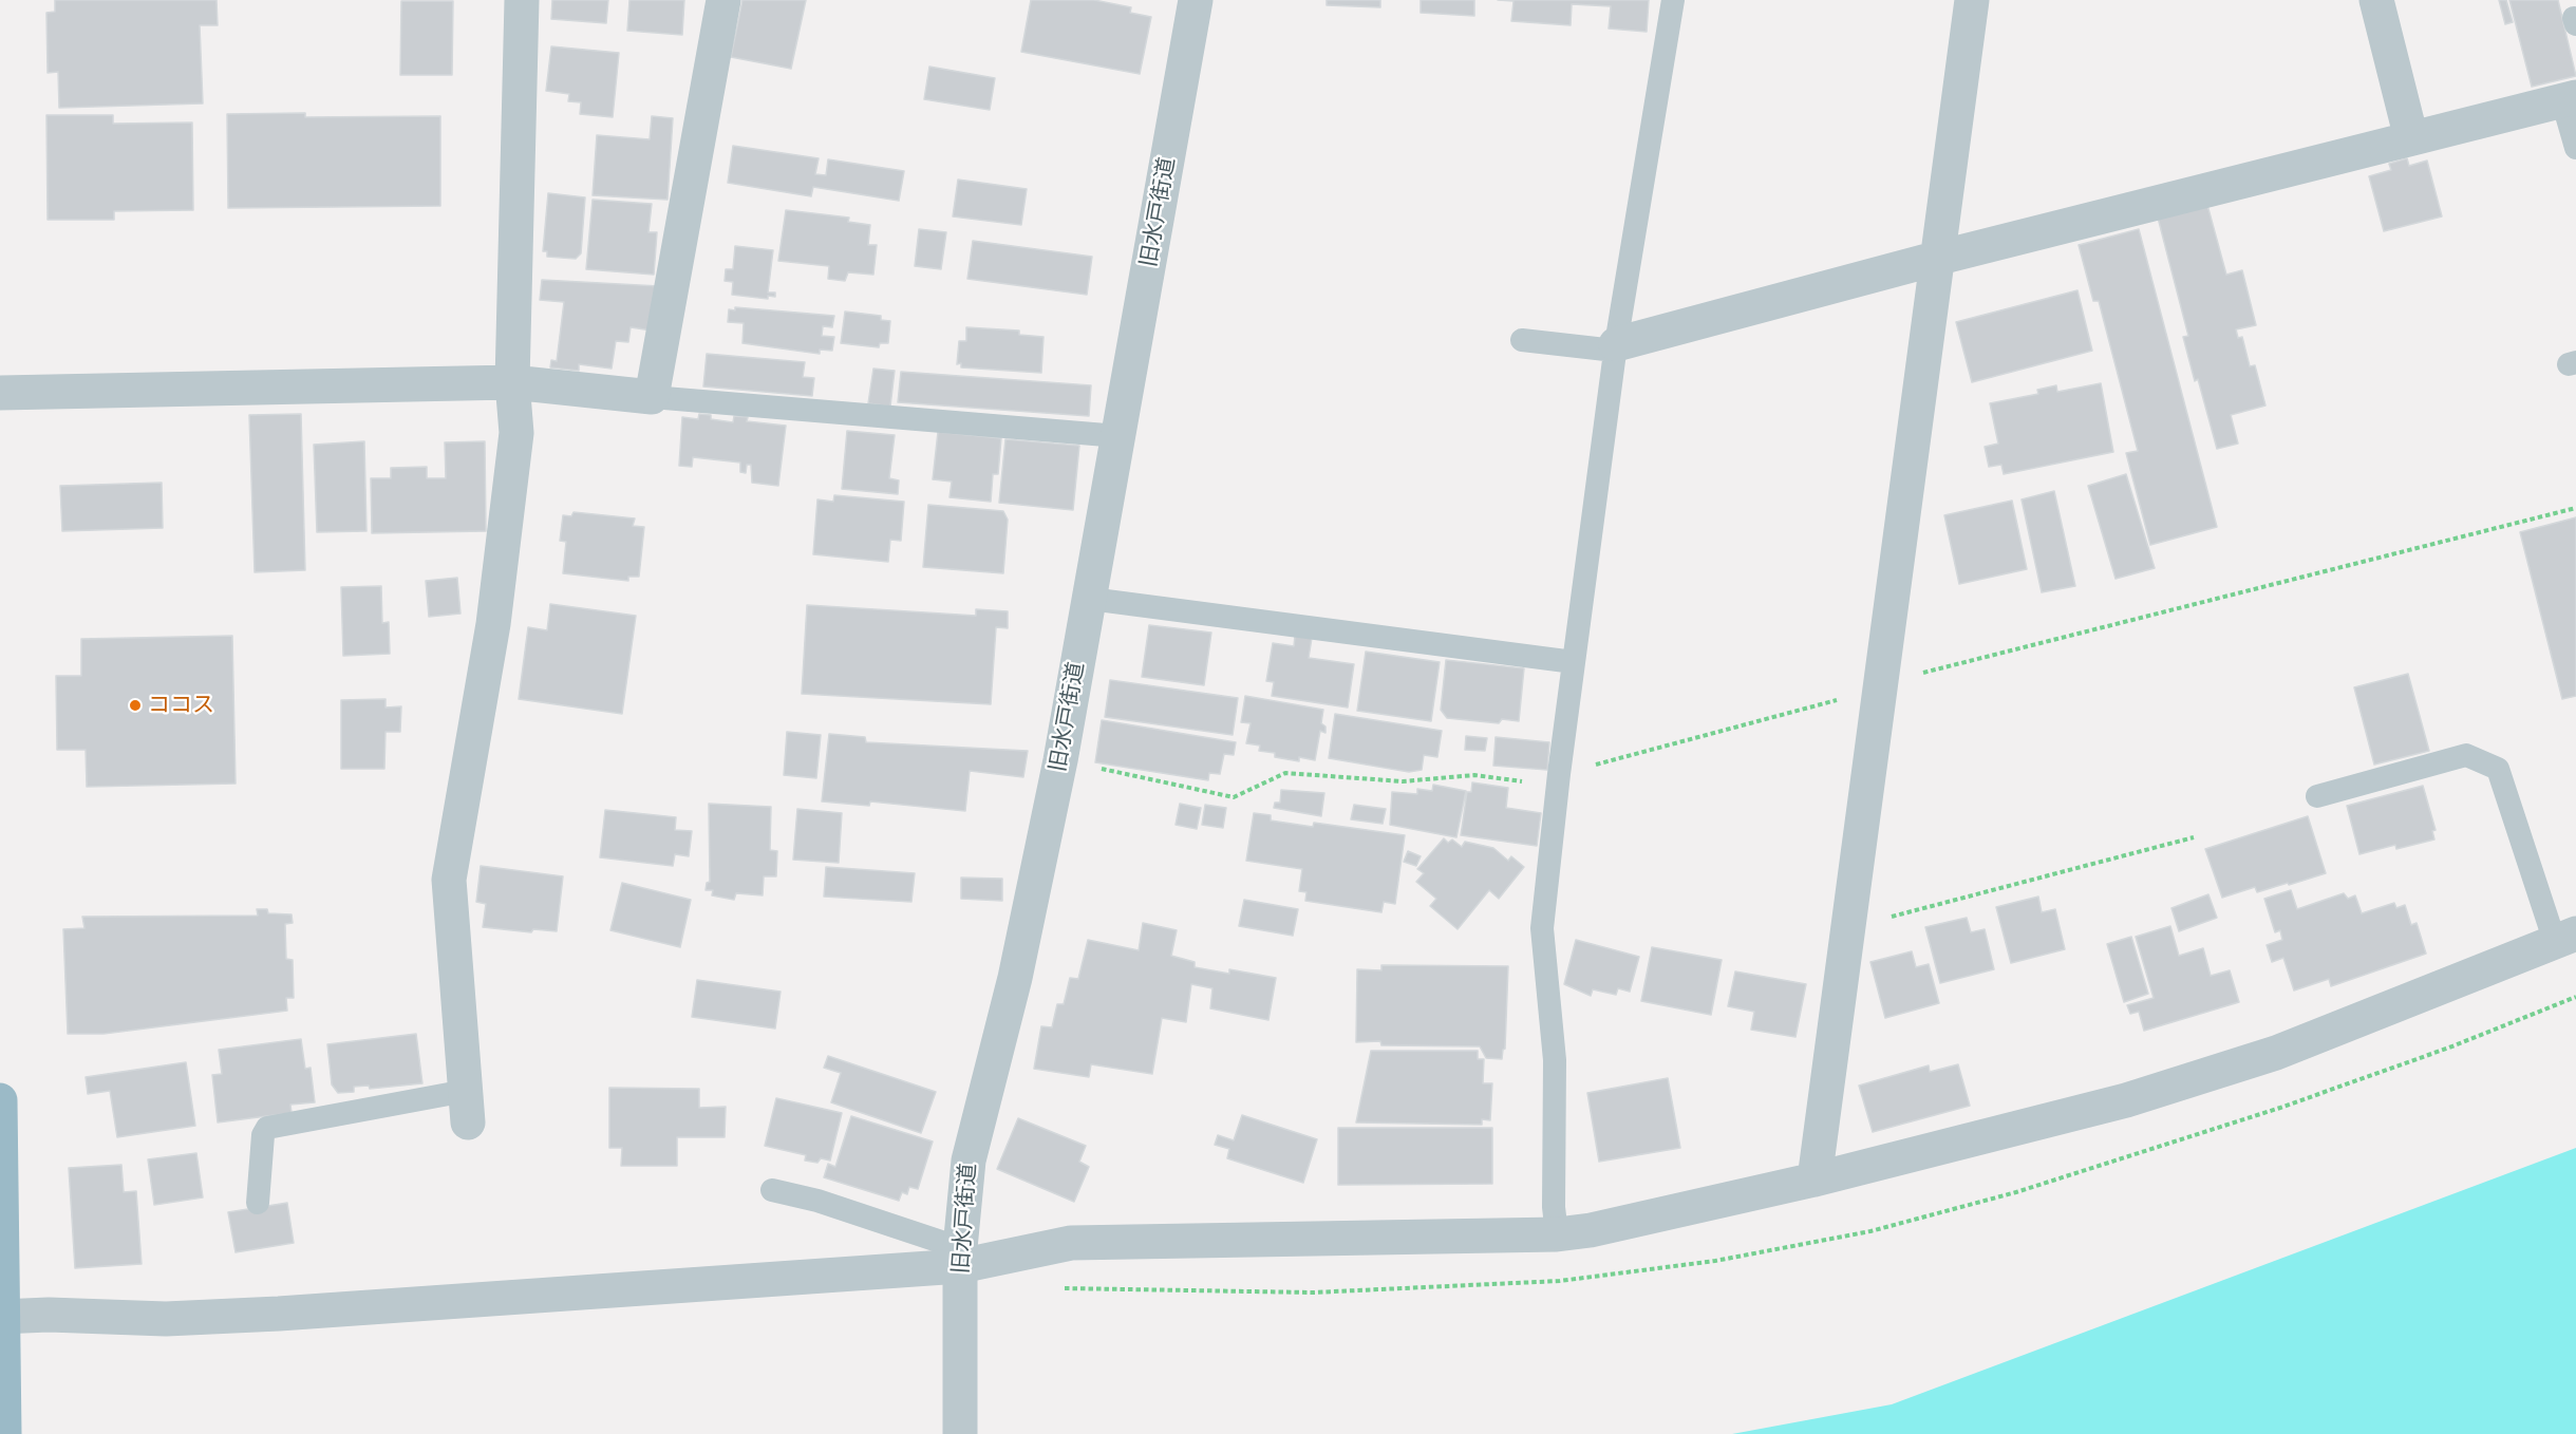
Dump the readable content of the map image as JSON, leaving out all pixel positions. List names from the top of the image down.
{
  "streets": {
    "street": ["旧水戸街道"]
  },
  "places": ["ココス"]
}
